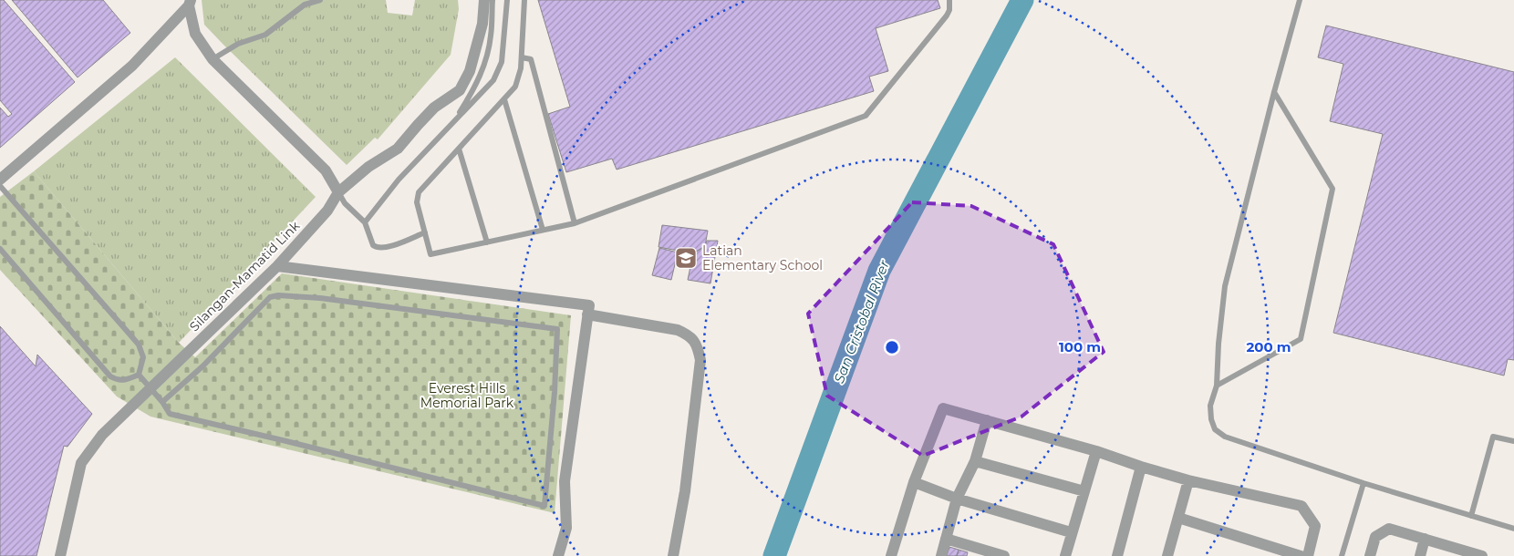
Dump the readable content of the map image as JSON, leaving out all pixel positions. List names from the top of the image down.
{
  "streets": {
    "street": ["Silangan-Mamatid Link"]
  },
  "water": ["San Cristobal River"],
  "parks": ["Everest Hills Memorial Park"],
  "places": {
    "school or university": ["Latian Elementary School"]
  },
  "rings": ["100 m", "200 m"]
}
